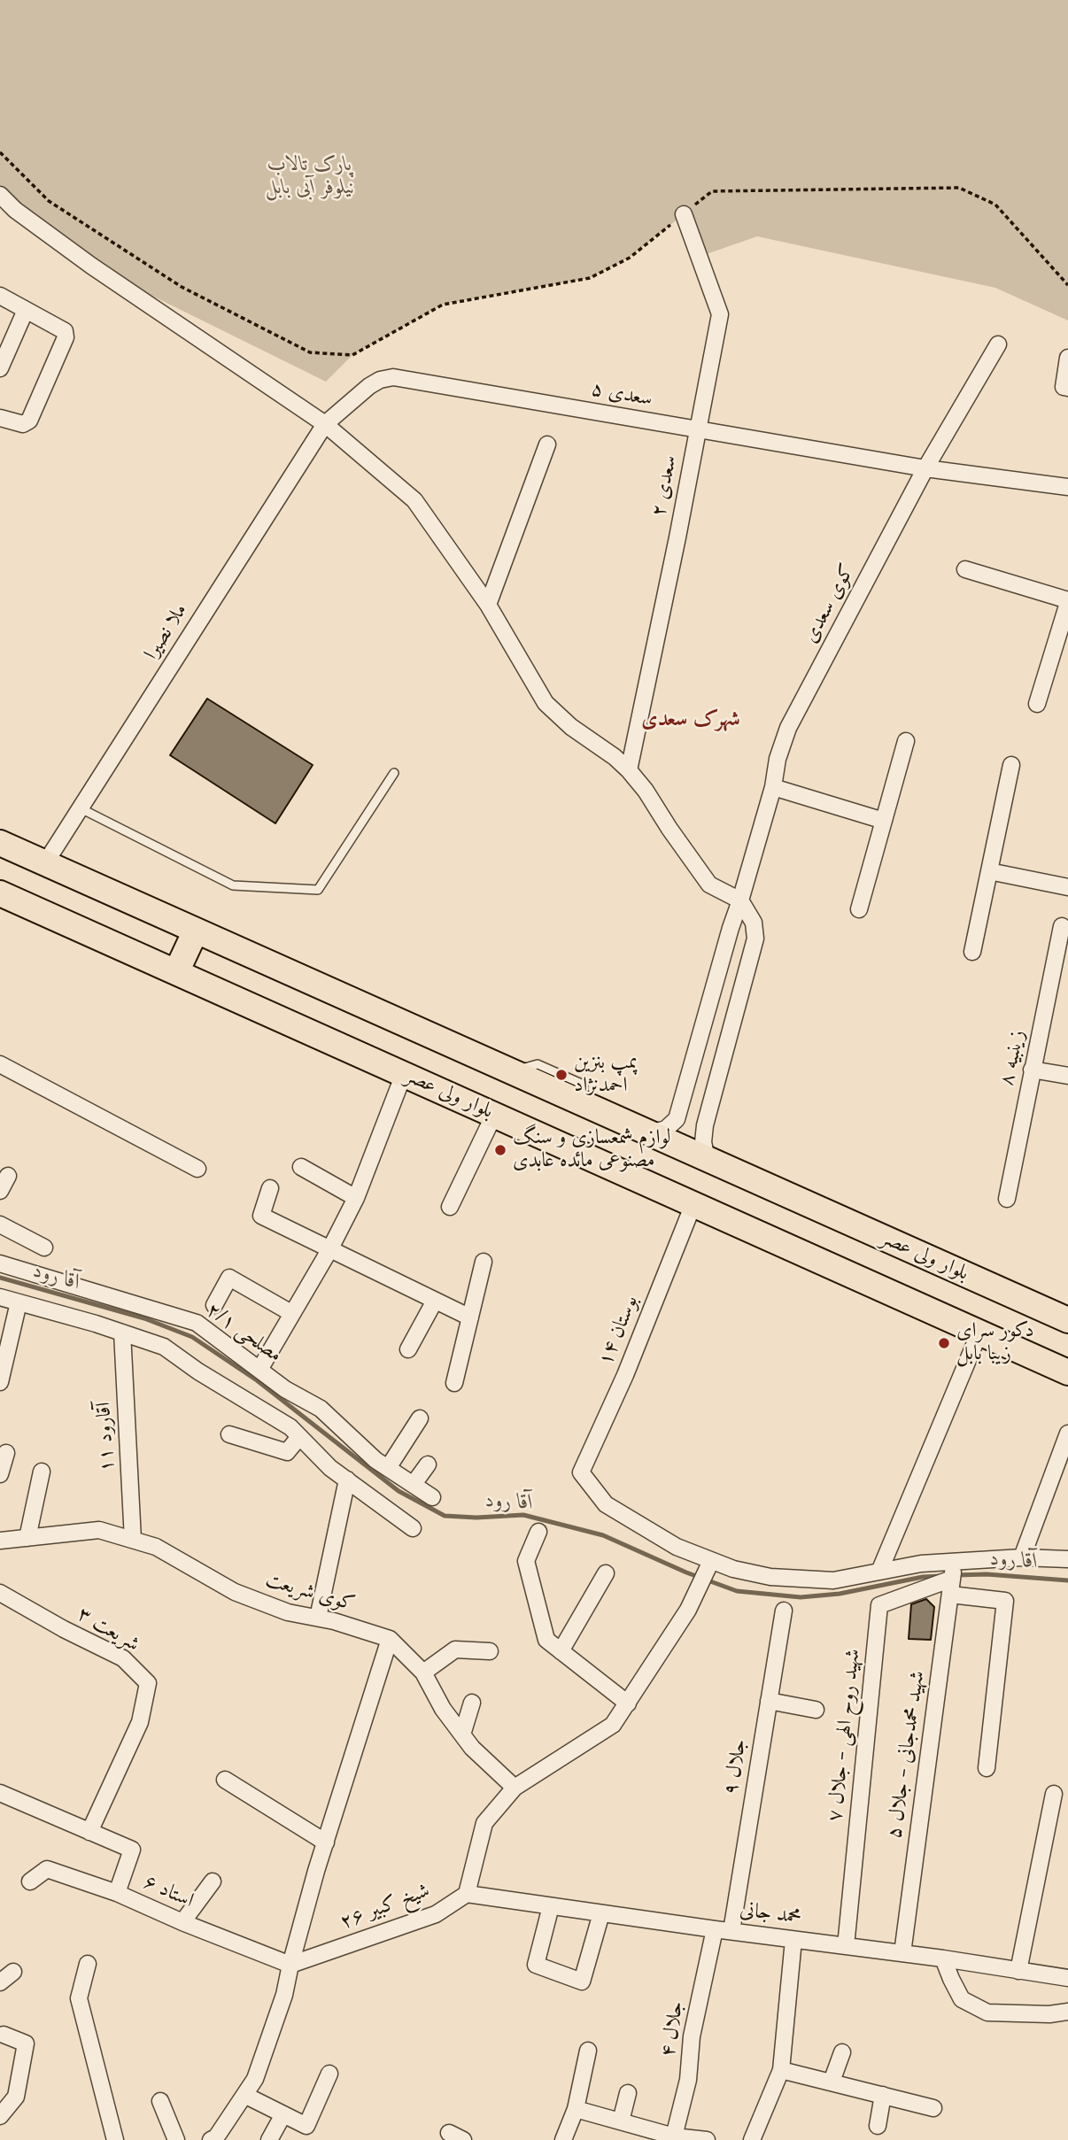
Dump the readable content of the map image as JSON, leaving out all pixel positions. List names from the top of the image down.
{
  "streets": {
    "main road": ["بلوار ولی عصر"],
    "street": [
      "سعدی ۵",
      "سعدی ۲",
      "کوی سعدی",
      "ملا نصیرا",
      "زینبیه ۸",
      "بوستان ۱۴",
      "مصلحی ۲/۱",
      "آقارود ۱۱",
      "کوی شریعت",
      "شریعت ۳",
      "شهید روح الهی - جلال ۷",
      "شهید محمدجانی - جلال ۵",
      "جلال ۹",
      "استاد ۶",
      "شیخ کبیر ۲۶",
      "محمد جانی",
      "جلال ۴"
    ]
  },
  "crossings": [
    ["سعدی ۵", "سعدی ۲"],
    ["سعدی ۵", "کوی سعدی"],
    ["سعدی ۵", "ملا نصیرا"],
    ["کوی سعدی", "بلوار ولی عصر"],
    ["ملا نصیرا", "بلوار ولی عصر"],
    ["بلوار ولی عصر", "بوستان ۱۴"],
    ["آقارود ۱۱", "کوی شریعت"],
    ["شهید روح الهی - جلال ۷", "شهید محمدجانی - جلال ۵"],
    ["شهید روح الهی - جلال ۷", "محمد جانی"],
    ["شهید محمدجانی - جلال ۵", "محمد جانی"],
    ["جلال ۹", "محمد جانی"],
    ["استاد ۶", "شیخ کبیر ۲۶"],
    ["شیخ کبیر ۲۶", "محمد جانی"],
    ["محمد جانی", "جلال ۴"]
  ],
  "districts": ["شهرک سعدی"],
  "water": ["آقا رود"],
  "parks": ["پارک تالاب نیلوفر آبی بابل"],
  "places": ["پمپ بنزین احمدنژاد", "لوازم شمعسازی و سنگ مصنوعی مائده عابدی", "دکور سرای زیبا بابل"]
}
